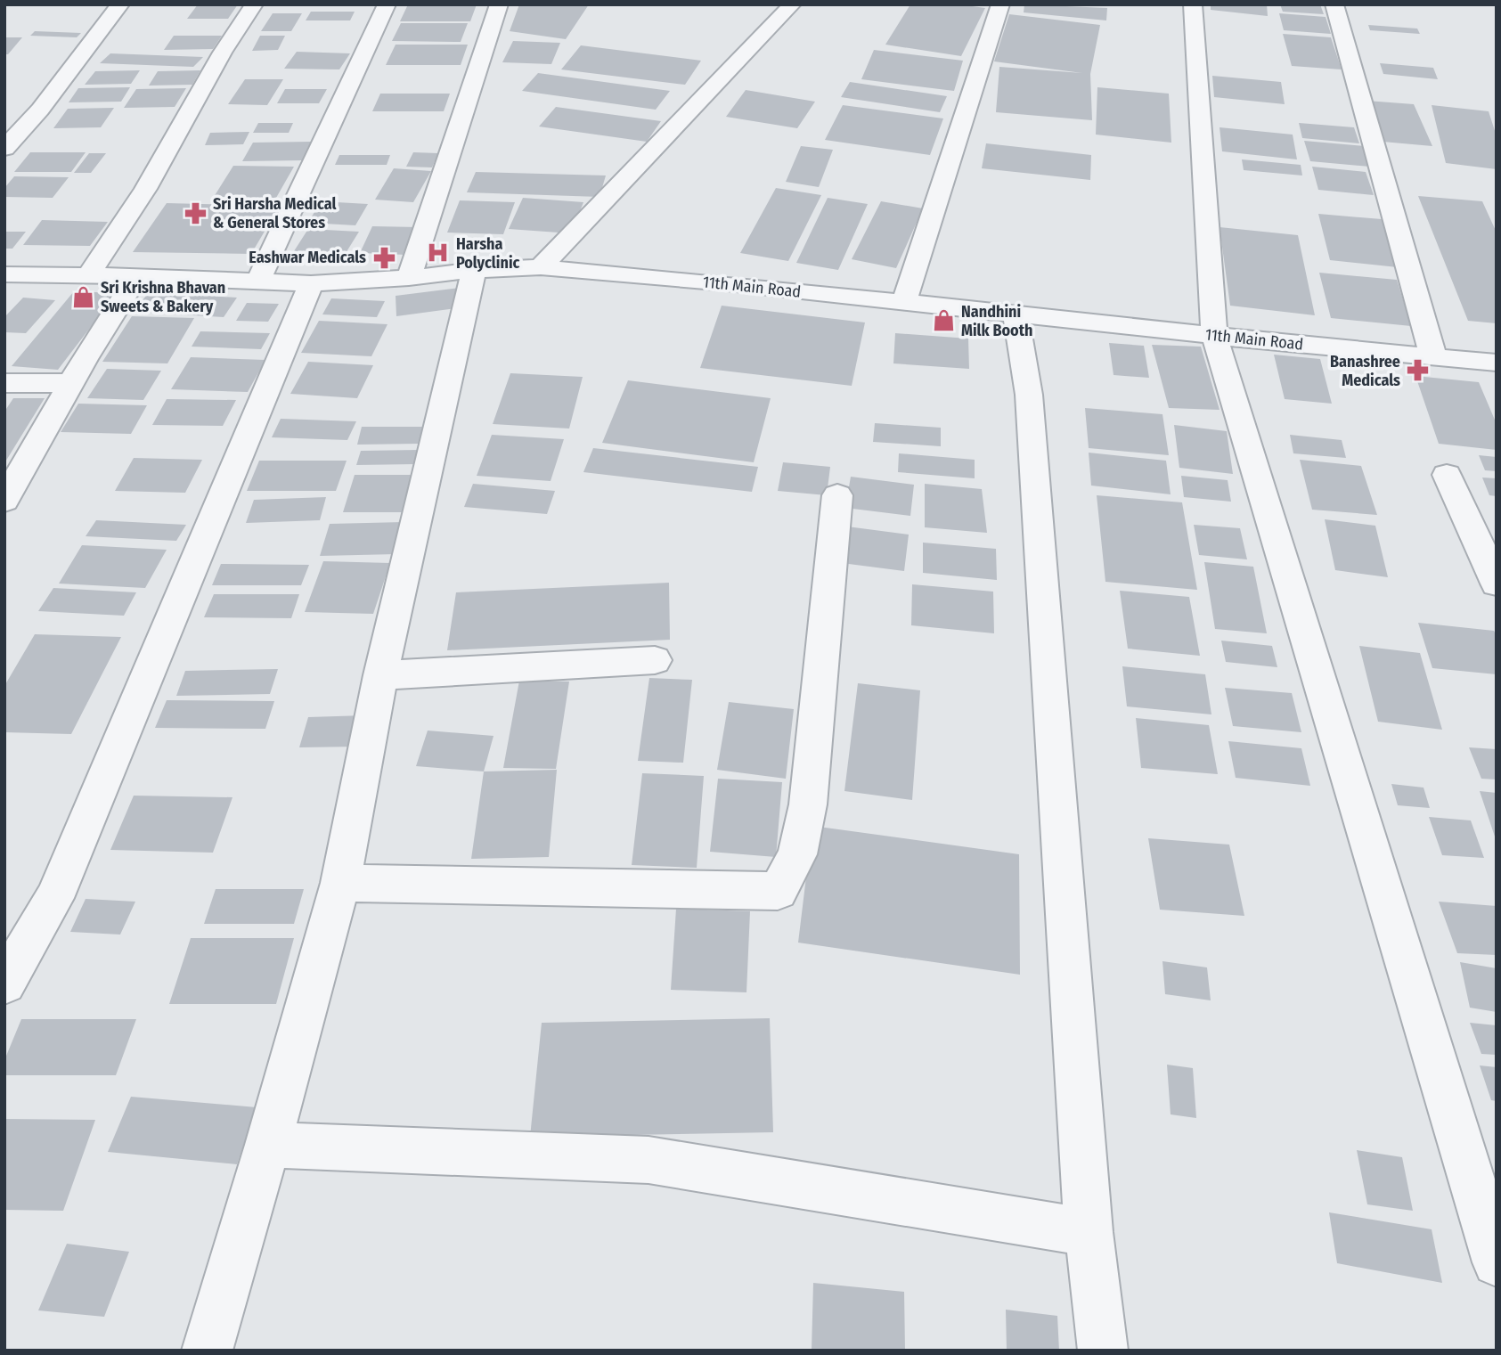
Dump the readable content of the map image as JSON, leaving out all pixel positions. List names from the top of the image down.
{
  "streets": {
    "street": ["11th Main Road"]
  },
  "places": {
    "pharmacy": ["Sri Harsha Medical & General Stores", "Eashwar Medicals", "Banashree Medicals"],
    "hospital": ["Harsha Polyclinic"],
    "shop": ["Sri Krishna Bhavan Sweets & Bakery", "Nandhini Milk Booth"]
  }
}
